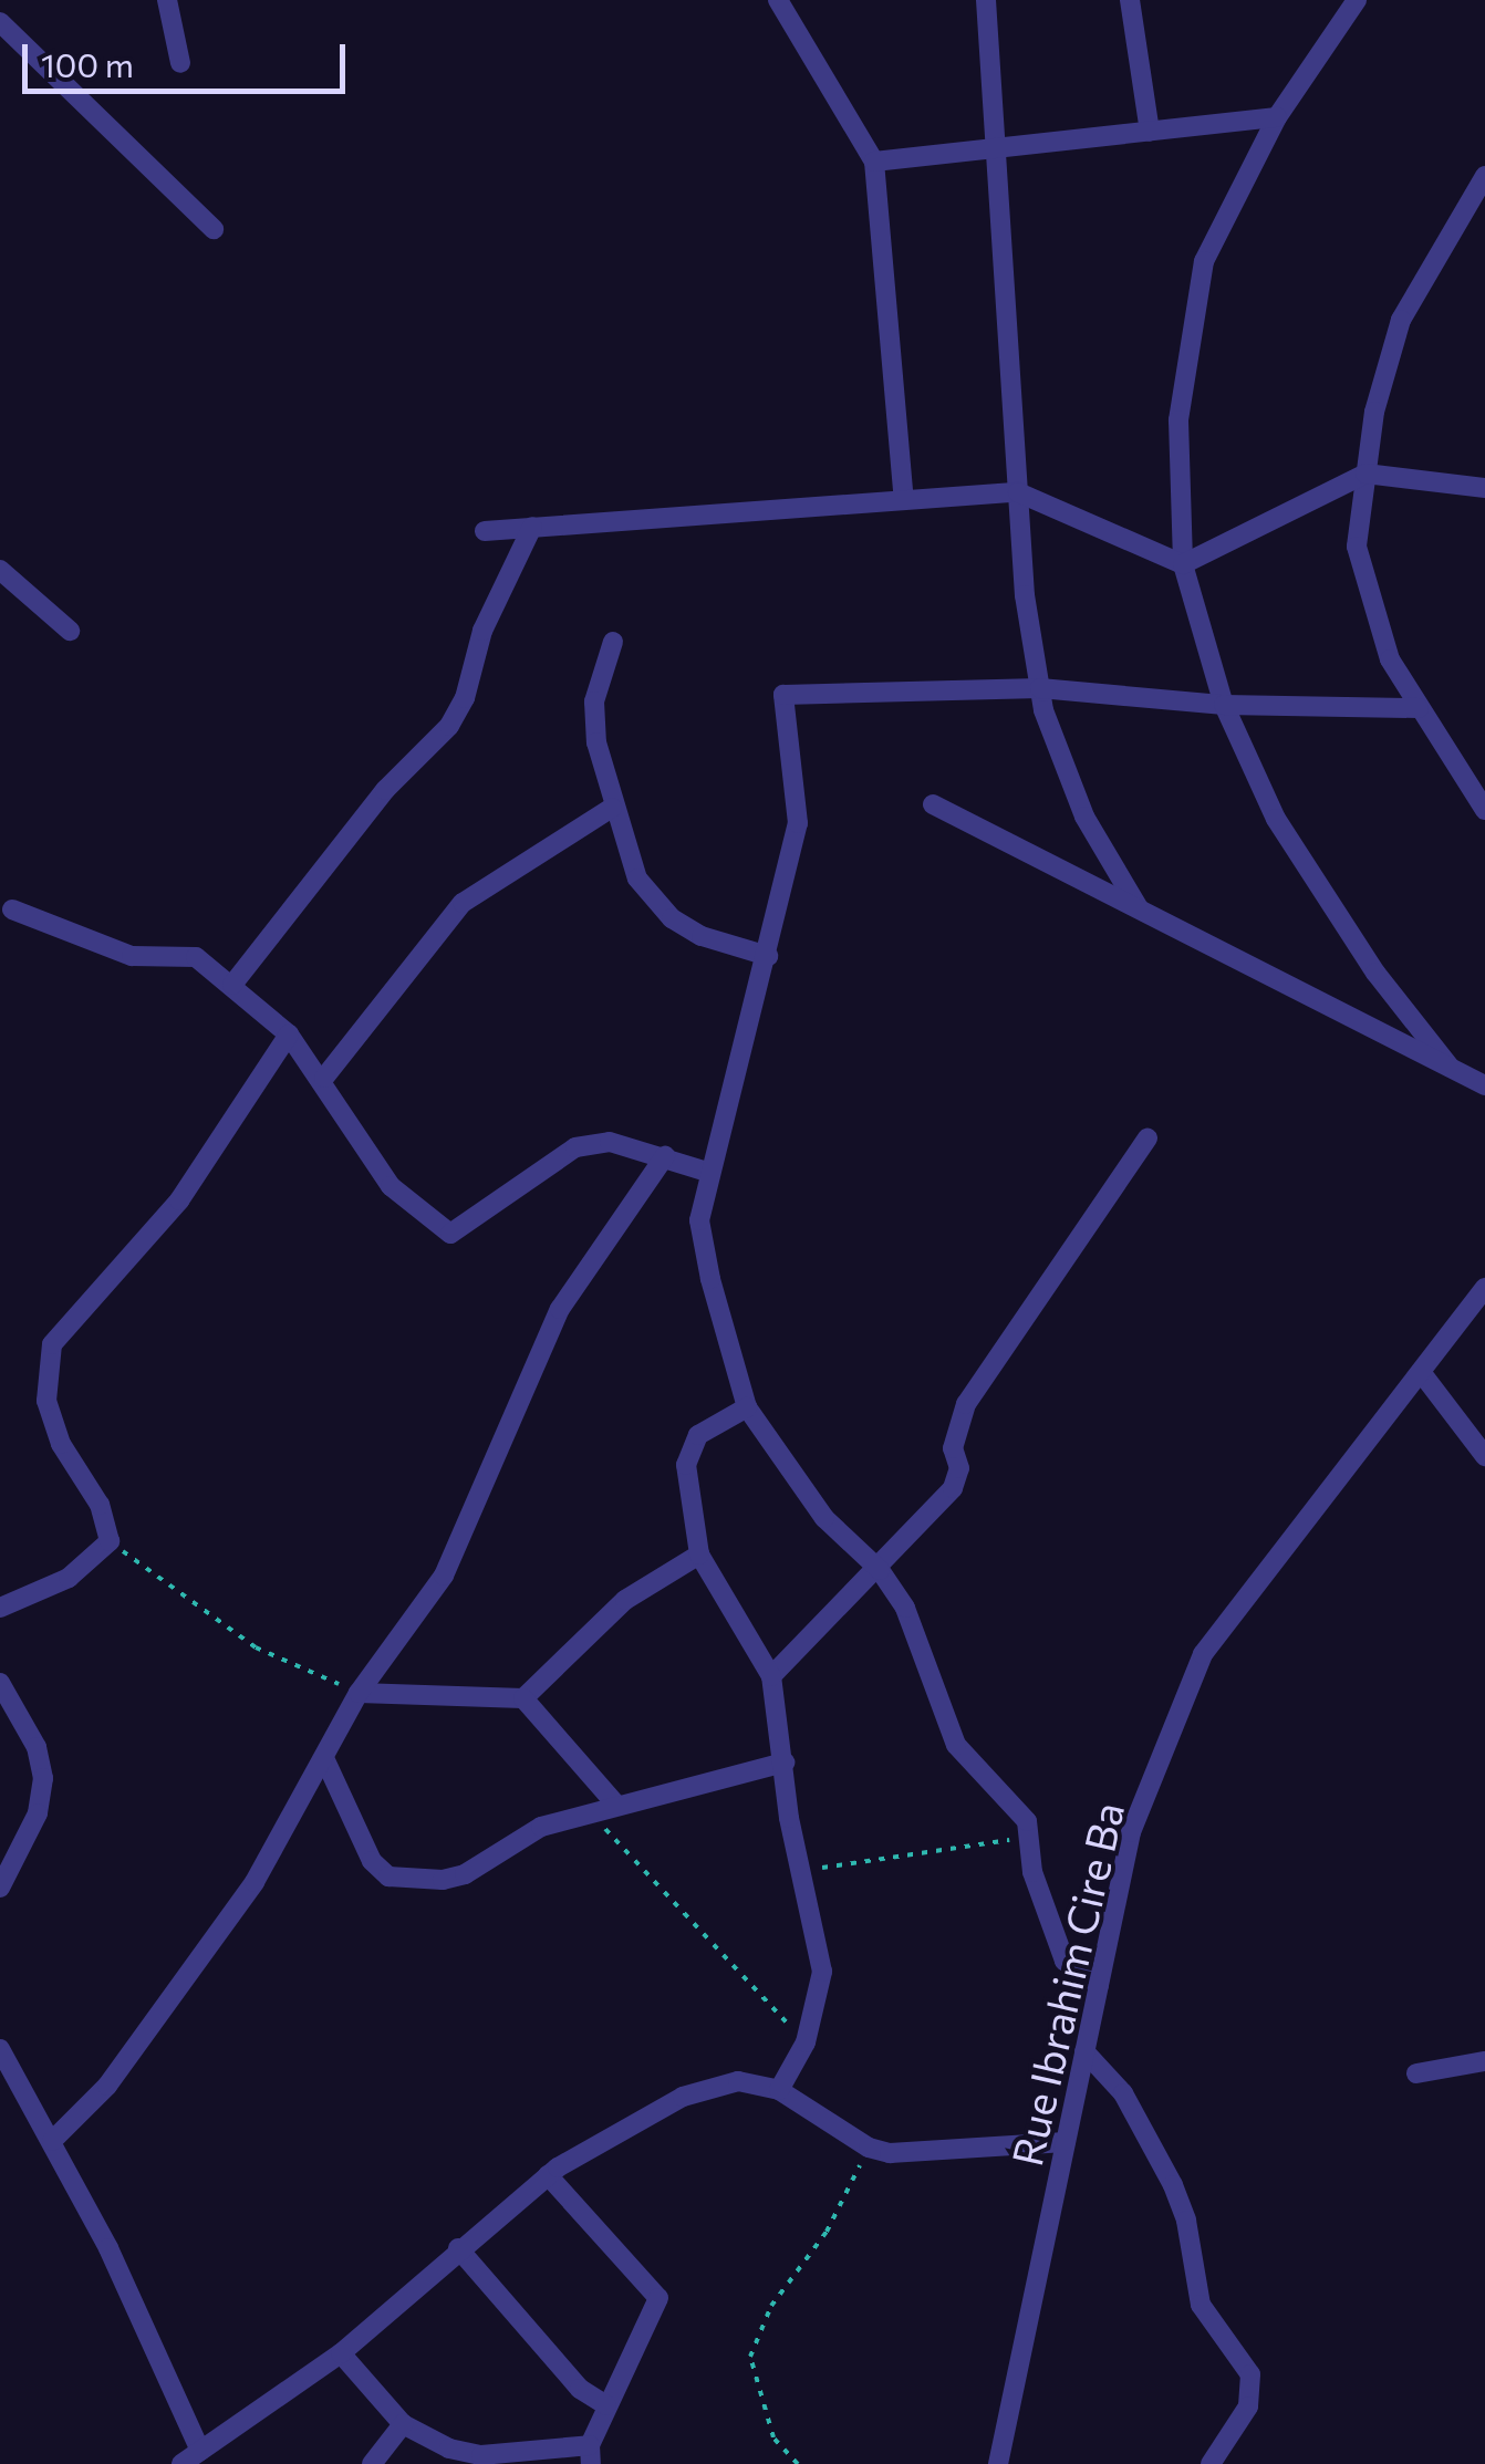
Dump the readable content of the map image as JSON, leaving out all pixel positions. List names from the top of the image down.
{
  "streets": {
    "street": ["Rue Ibrahim Cire Ba"]
  },
  "scale_bar": "100 m"
}
